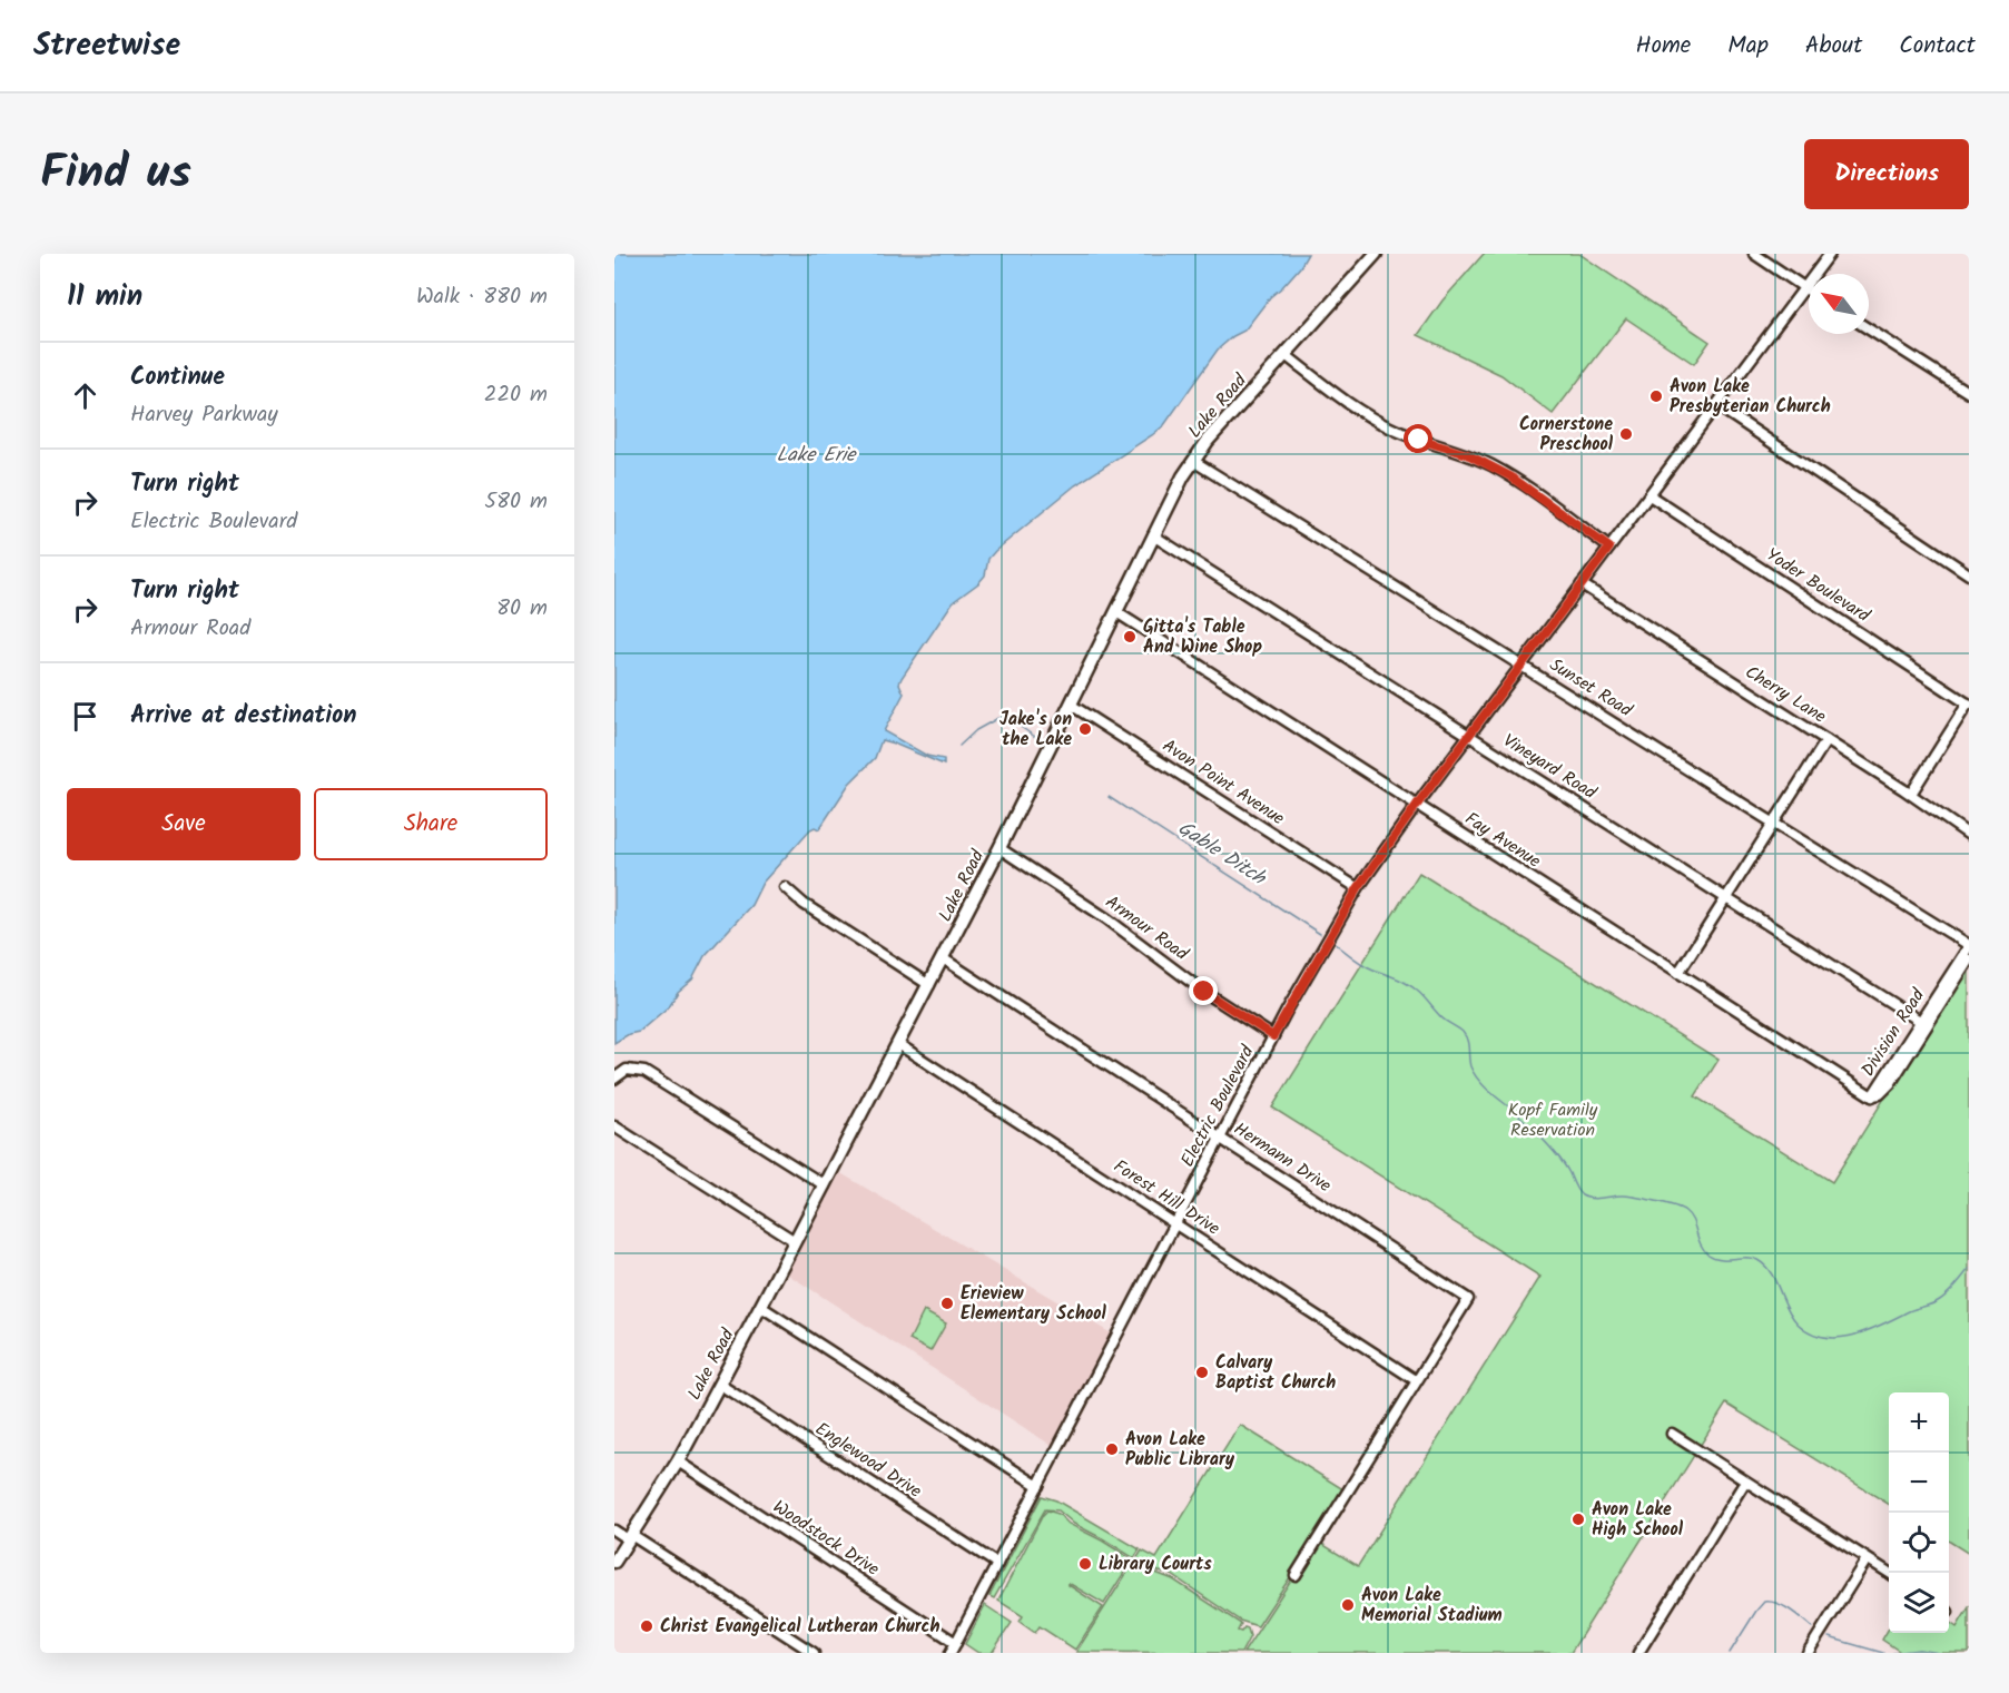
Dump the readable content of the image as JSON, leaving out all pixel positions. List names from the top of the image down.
{
  "streets": {
    "main road": ["Lake Road"],
    "street": [
      "Yoder Boulevard",
      "Sunset Road",
      "Cherry Lane",
      "Vineyard Road",
      "Avon Point Avenue",
      "Fay Avenue",
      "Armour Road",
      "Division Road",
      "Electric Boulevard",
      "Hermann Drive",
      "Forest Hill Drive",
      "Englewood Drive",
      "Woodstock Drive"
    ]
  },
  "crossings": [
    ["Lake Road", "Sunset Road"],
    ["Lake Road", "Vineyard Road"],
    ["Lake Road", "Avon Point Avenue"],
    ["Lake Road", "Fay Avenue"],
    ["Lake Road", "Armour Road"],
    ["Lake Road", "Hermann Drive"],
    ["Lake Road", "Forest Hill Drive"],
    ["Lake Road", "Englewood Drive"],
    ["Lake Road", "Woodstock Drive"],
    ["Yoder Boulevard", "Electric Boulevard"],
    ["Sunset Road", "Division Road"],
    ["Sunset Road", "Electric Boulevard"],
    ["Cherry Lane", "Electric Boulevard"],
    ["Vineyard Road", "Division Road"],
    ["Vineyard Road", "Electric Boulevard"],
    ["Avon Point Avenue", "Electric Boulevard"],
    ["Fay Avenue", "Division Road"],
    ["Fay Avenue", "Electric Boulevard"],
    ["Armour Road", "Electric Boulevard"],
    ["Electric Boulevard", "Hermann Drive"],
    ["Electric Boulevard", "Forest Hill Drive"],
    ["Electric Boulevard", "Englewood Drive"],
    ["Electric Boulevard", "Woodstock Drive"],
    ["Hermann Drive", "Forest Hill Drive"]
  ],
  "water": ["Lake Erie", "Gable Ditch"],
  "parks": ["Kopf Family Reservation"],
  "places": [
    "Avon Lake Presbyterian Church",
    "Cornerstone Preschool",
    "Gitta's Table And Wine Shop",
    "Jake's on the Lake",
    "Erieview Elementary School",
    "Calvary Baptist Church",
    "Avon Lake Public Library",
    "Avon Lake High School",
    "Library Courts",
    "Avon Lake Memorial Stadium",
    "Christ Evangelical Lutheran Church"
  ],
  "north": "top left",
  "page": {
    "header": "Streetwise",
    "nav": [
      "Home",
      "Map",
      "About",
      "Contact"
    ],
    "title": "Find us",
    "buttons": [
      "Directions",
      ["Save", "Share"]
    ],
    "heading": ["11 min", "Walk · 880 m"],
    "list": [
      ["Continue", "Harvey Parkway", "220 m"],
      ["Turn right", "Electric Boulevard", "580 m"],
      ["Turn right", "Armour Road", "80 m"],
      "Arrive at destination"
    ],
    "map_buttons": ["+", "−"]
  }
}
